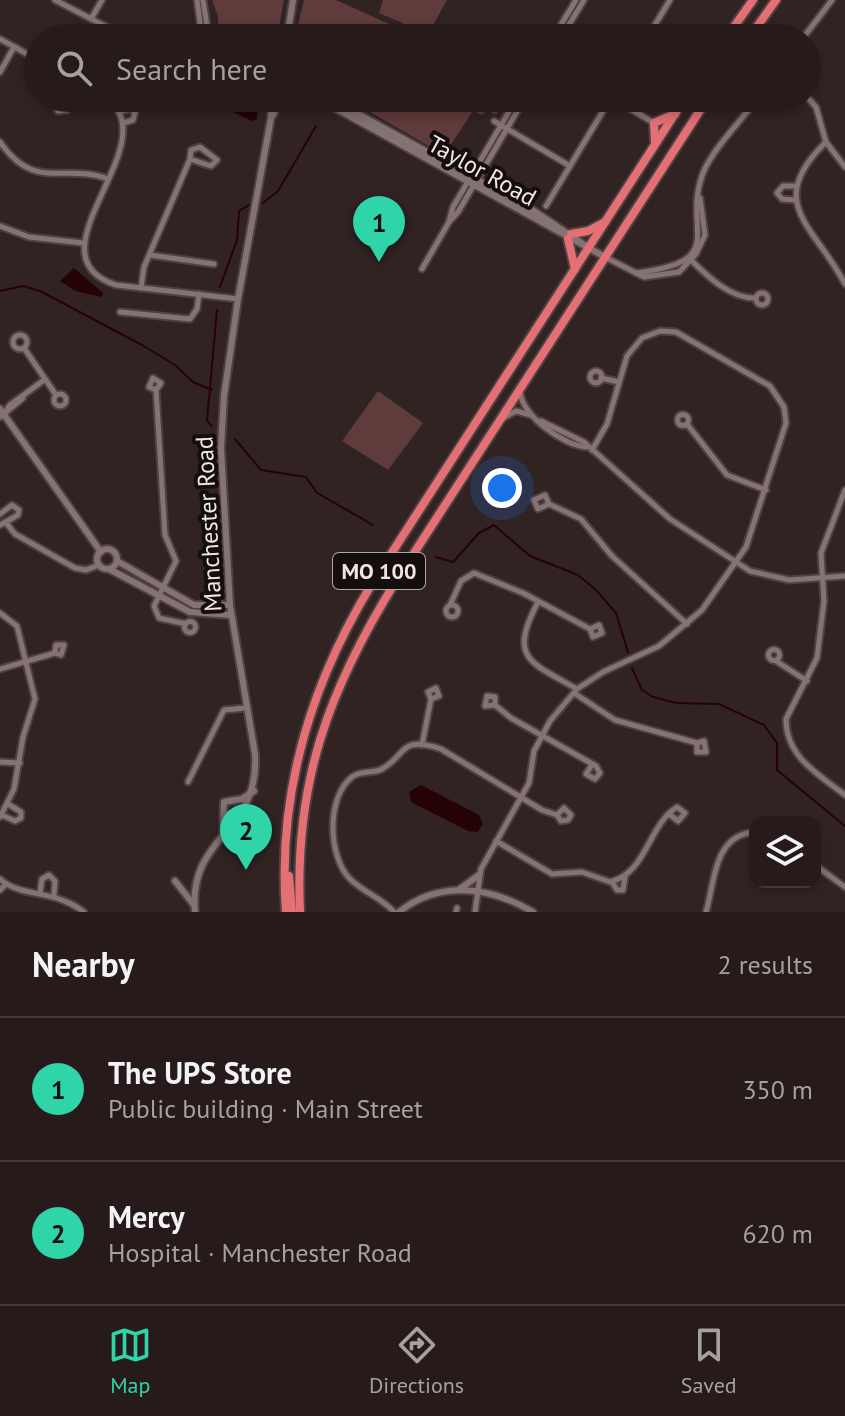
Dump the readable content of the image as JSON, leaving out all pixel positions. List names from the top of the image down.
{
  "streets": {
    "highway": ["MO 100"],
    "street": ["Taylor Road", "Manchester Road"]
  },
  "crossings": [
    ["Taylor Road", "MO 100"]
  ],
  "page": {
    "search": "Search here",
    "pins": ["1", "2"],
    "heading": ["Nearby", "2 results"],
    "list": [
      {
        "mark": "1",
        "name": "The UPS Store",
        "note": "Public building · Main Street",
        "value": "350 m"
      },
      {
        "mark": "2",
        "name": "Mercy",
        "note": "Hospital · Manchester Road",
        "value": "620 m"
      }
    ],
    "nav": ["Map", "Directions", "Saved"]
  }
}
